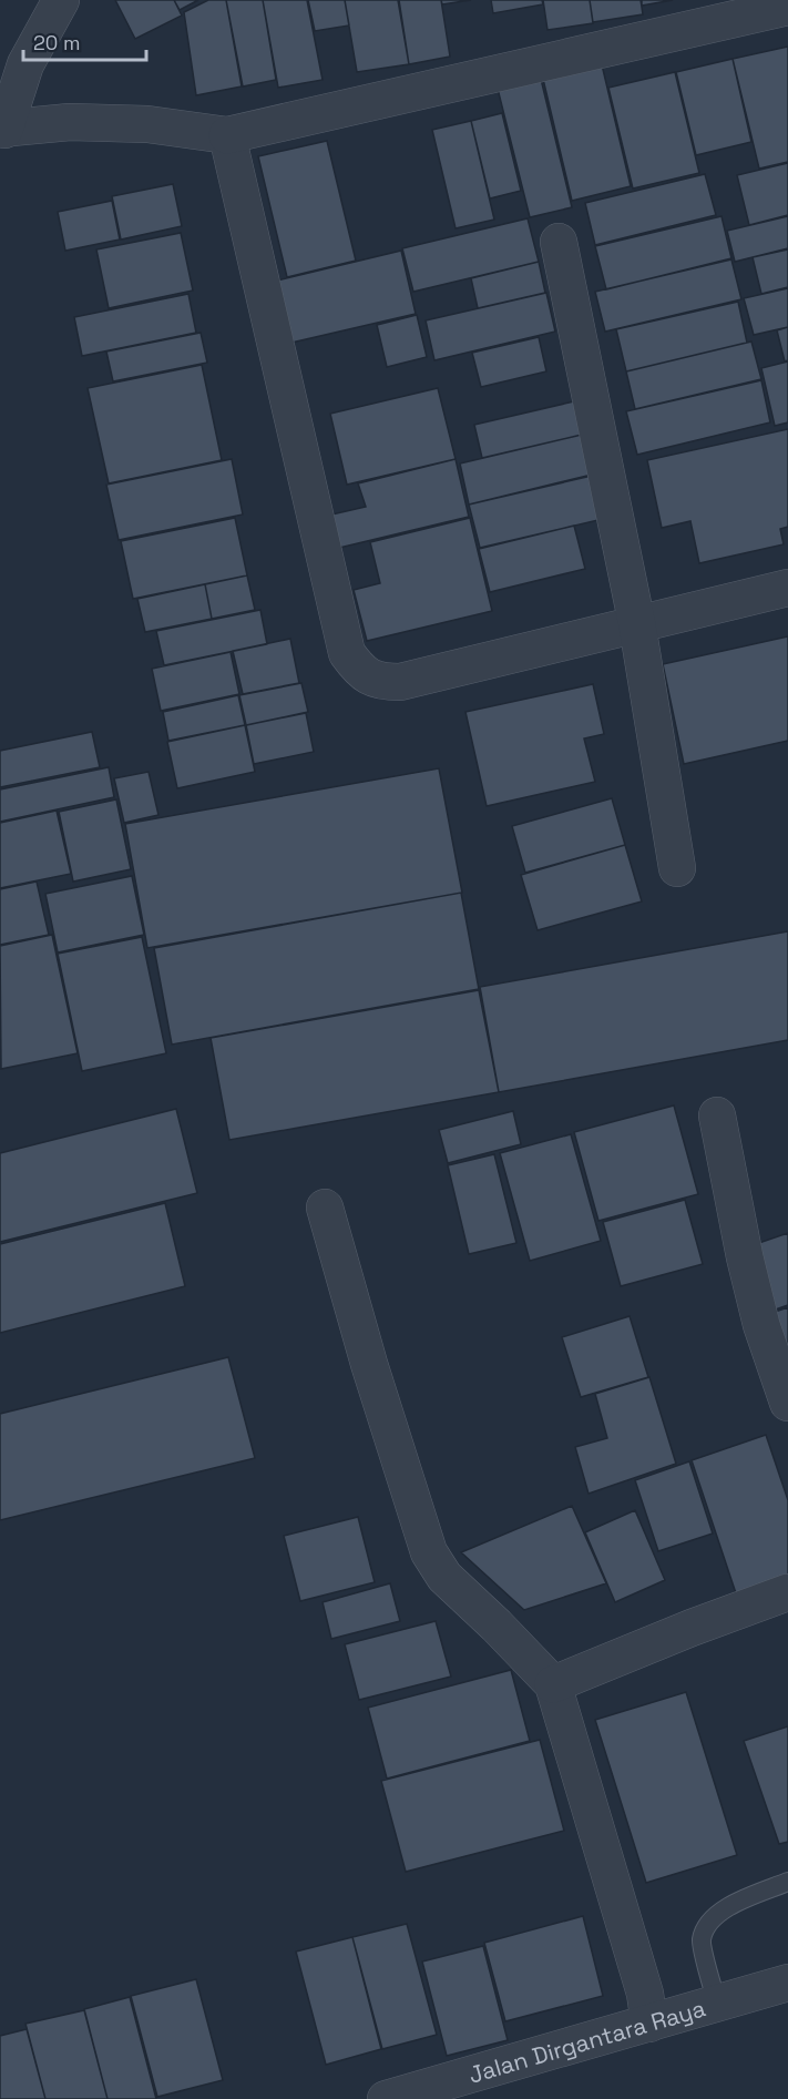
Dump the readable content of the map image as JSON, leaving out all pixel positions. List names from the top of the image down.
{
  "streets": {
    "street": ["Jalan Dirgantara Raya"]
  },
  "scale_bar": "20 m"
}
